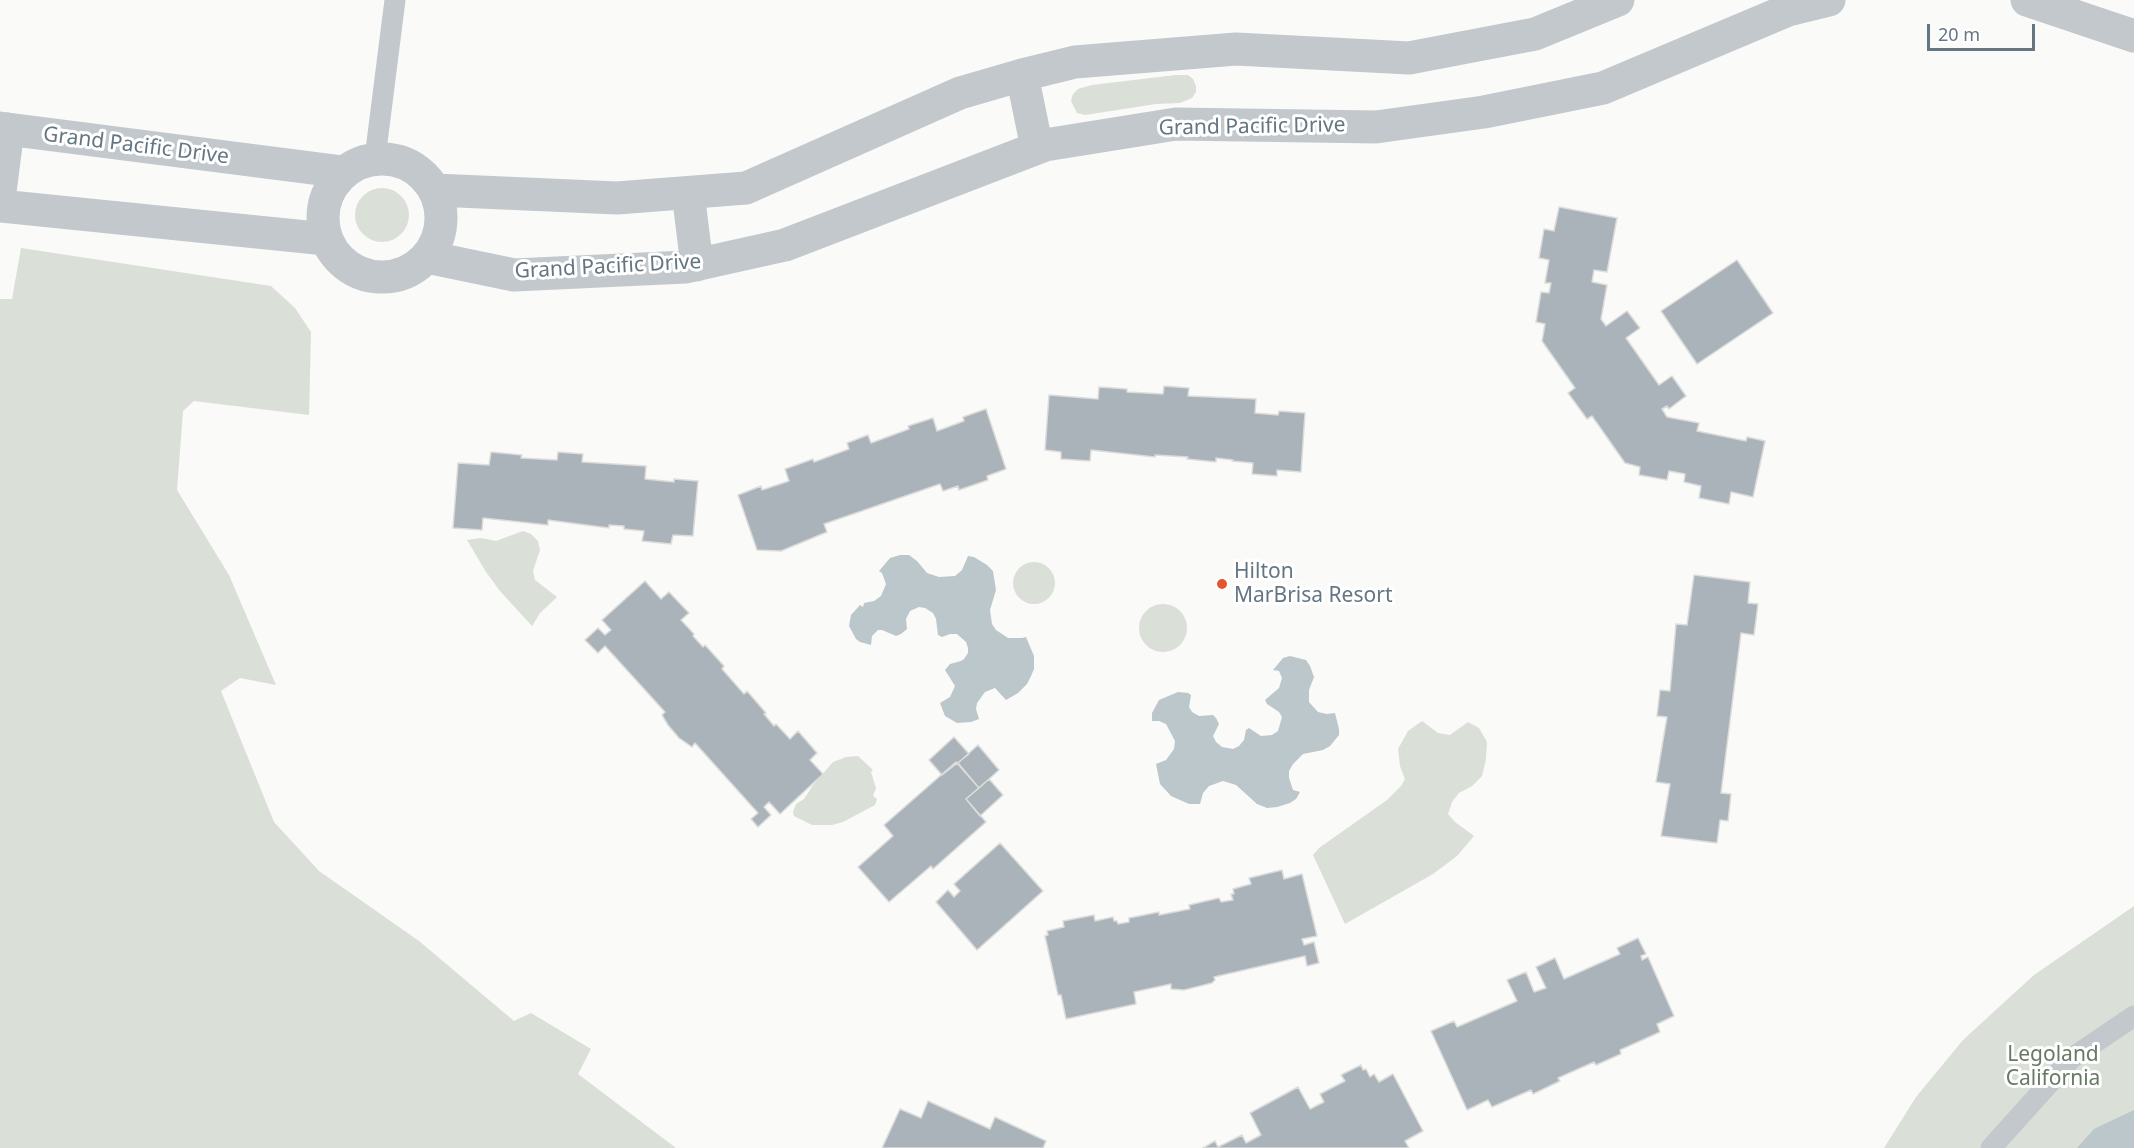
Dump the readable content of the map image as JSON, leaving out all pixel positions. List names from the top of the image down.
{
  "streets": {
    "street": ["Grand Pacific Drive"]
  },
  "parks": ["Legoland California"],
  "places": ["Hilton MarBrisa Resort"],
  "scale_bar": "20 m"
}
